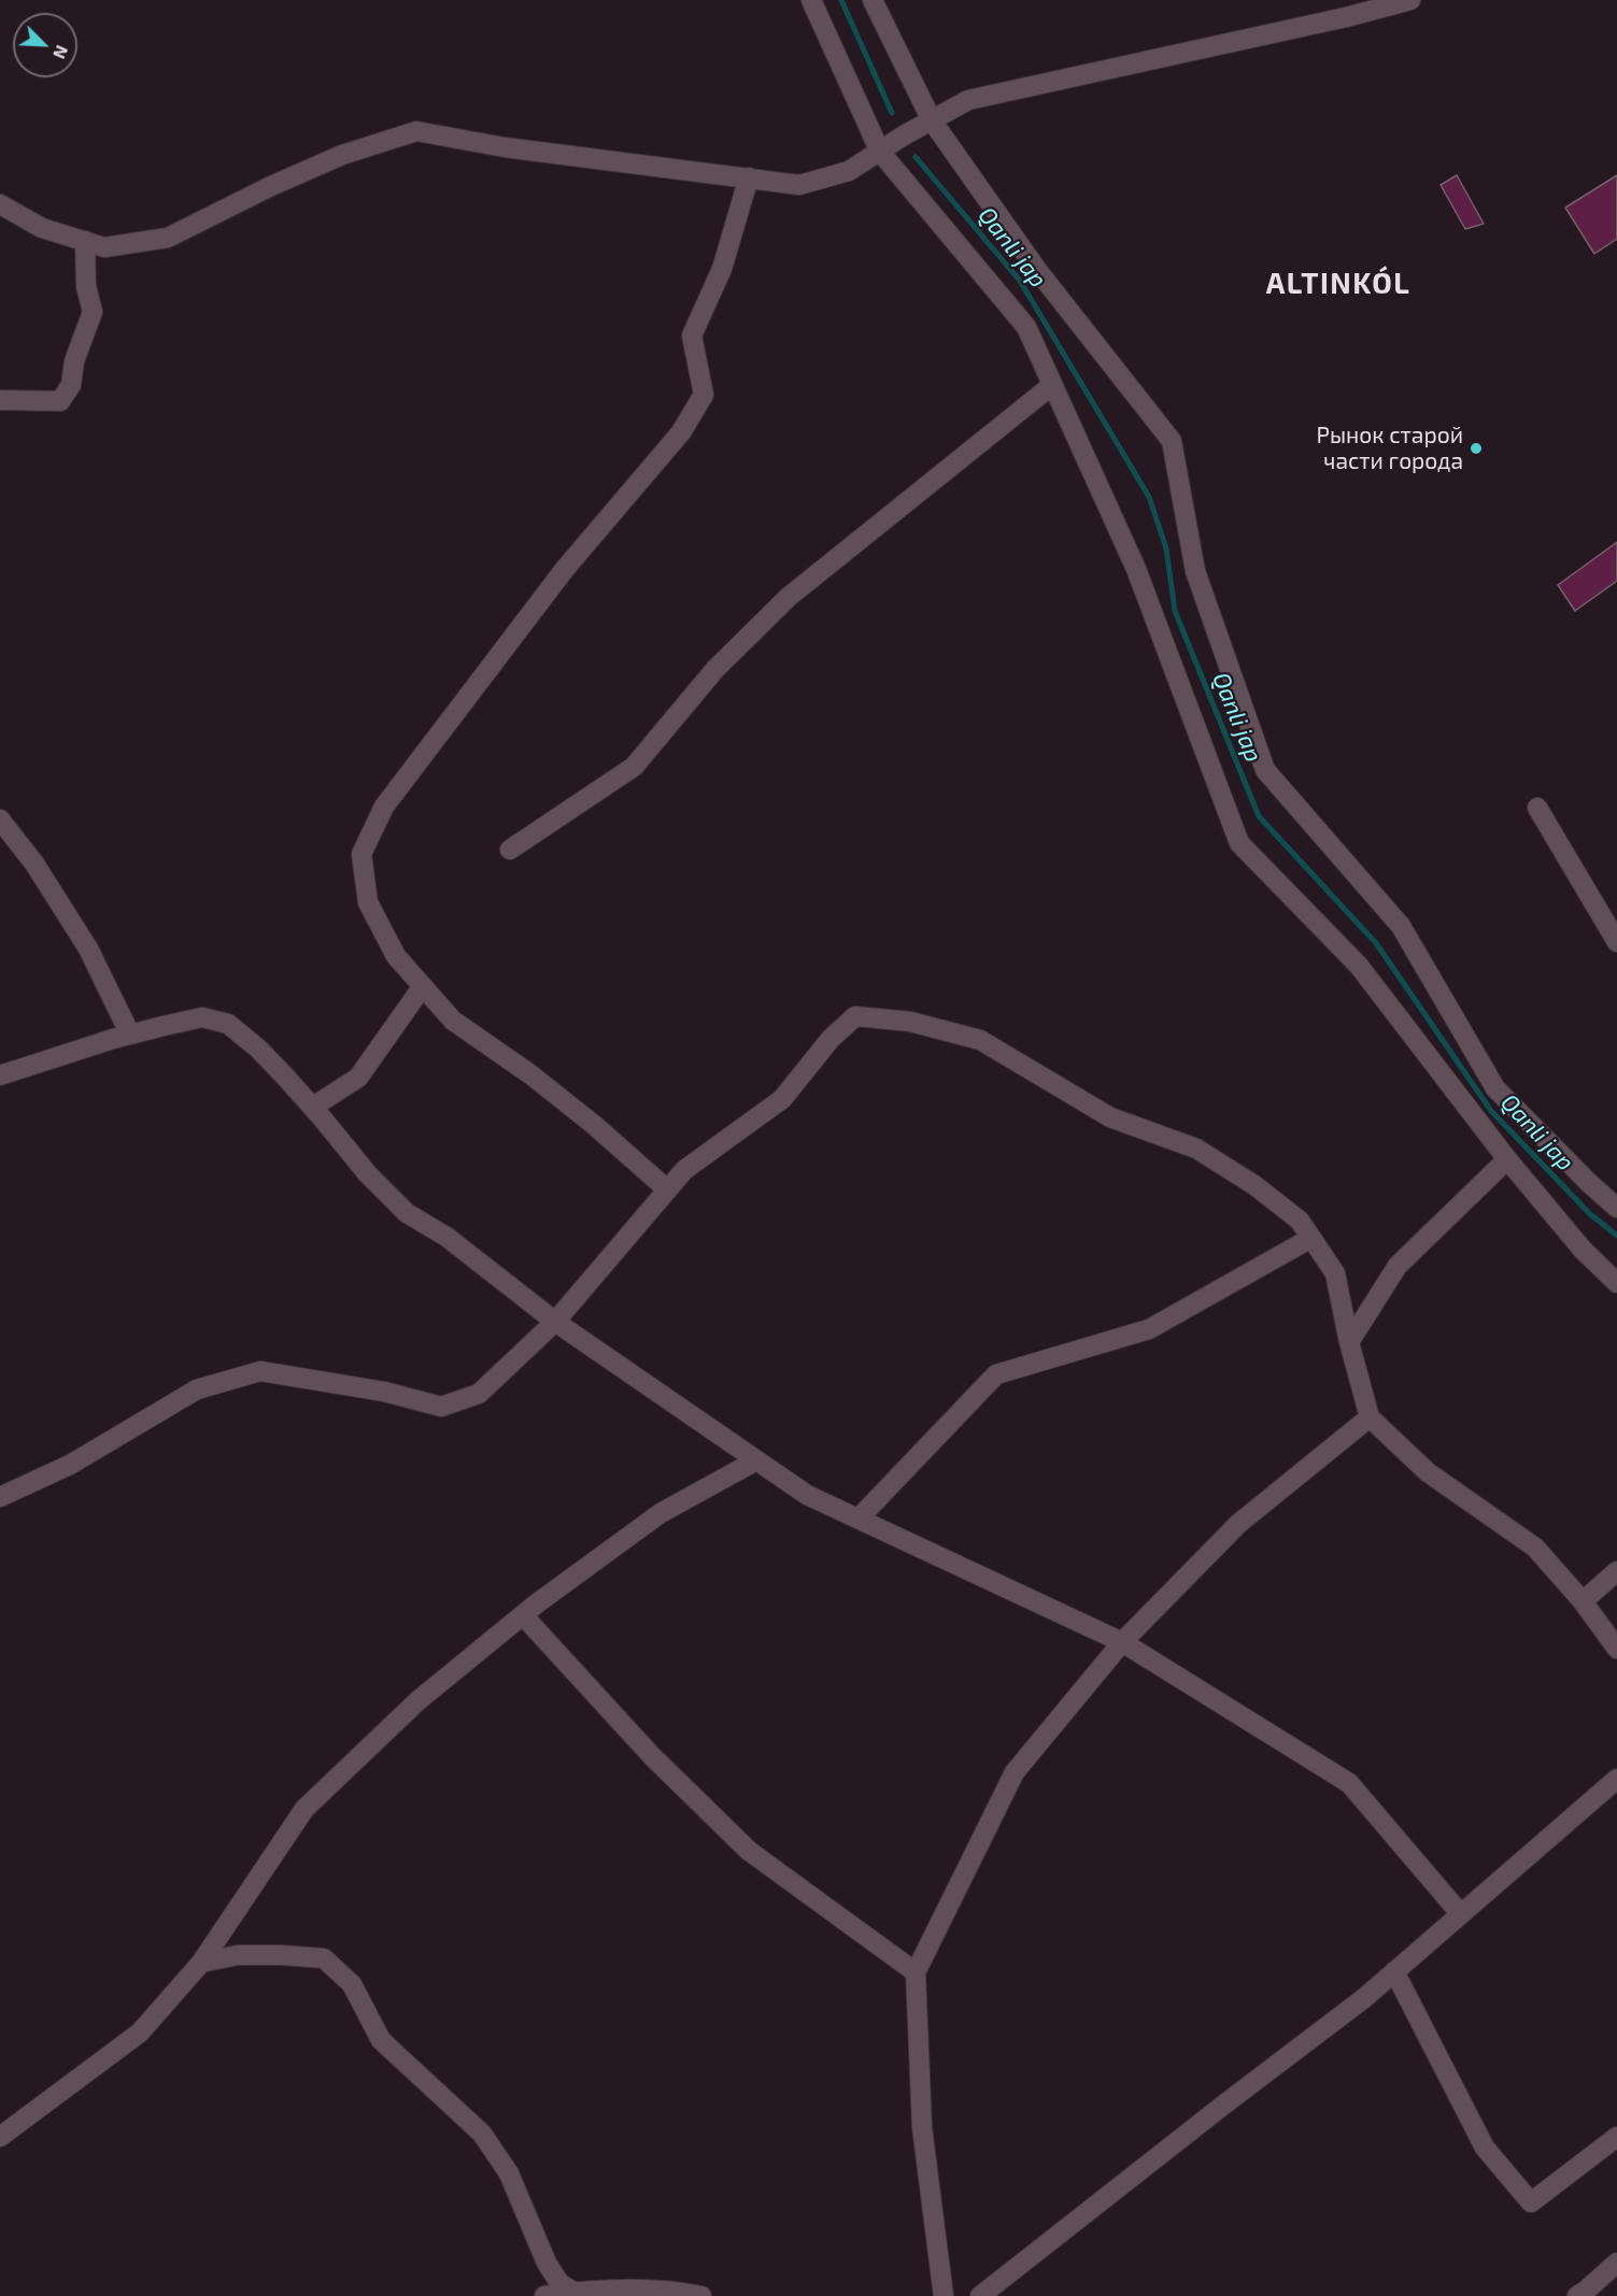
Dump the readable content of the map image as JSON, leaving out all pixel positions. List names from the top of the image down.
{
  "districts": ["ALTINKÓL"],
  "water": ["Qanli jap"],
  "places": ["Рынок старой части города"],
  "north": "bottom right"
}
